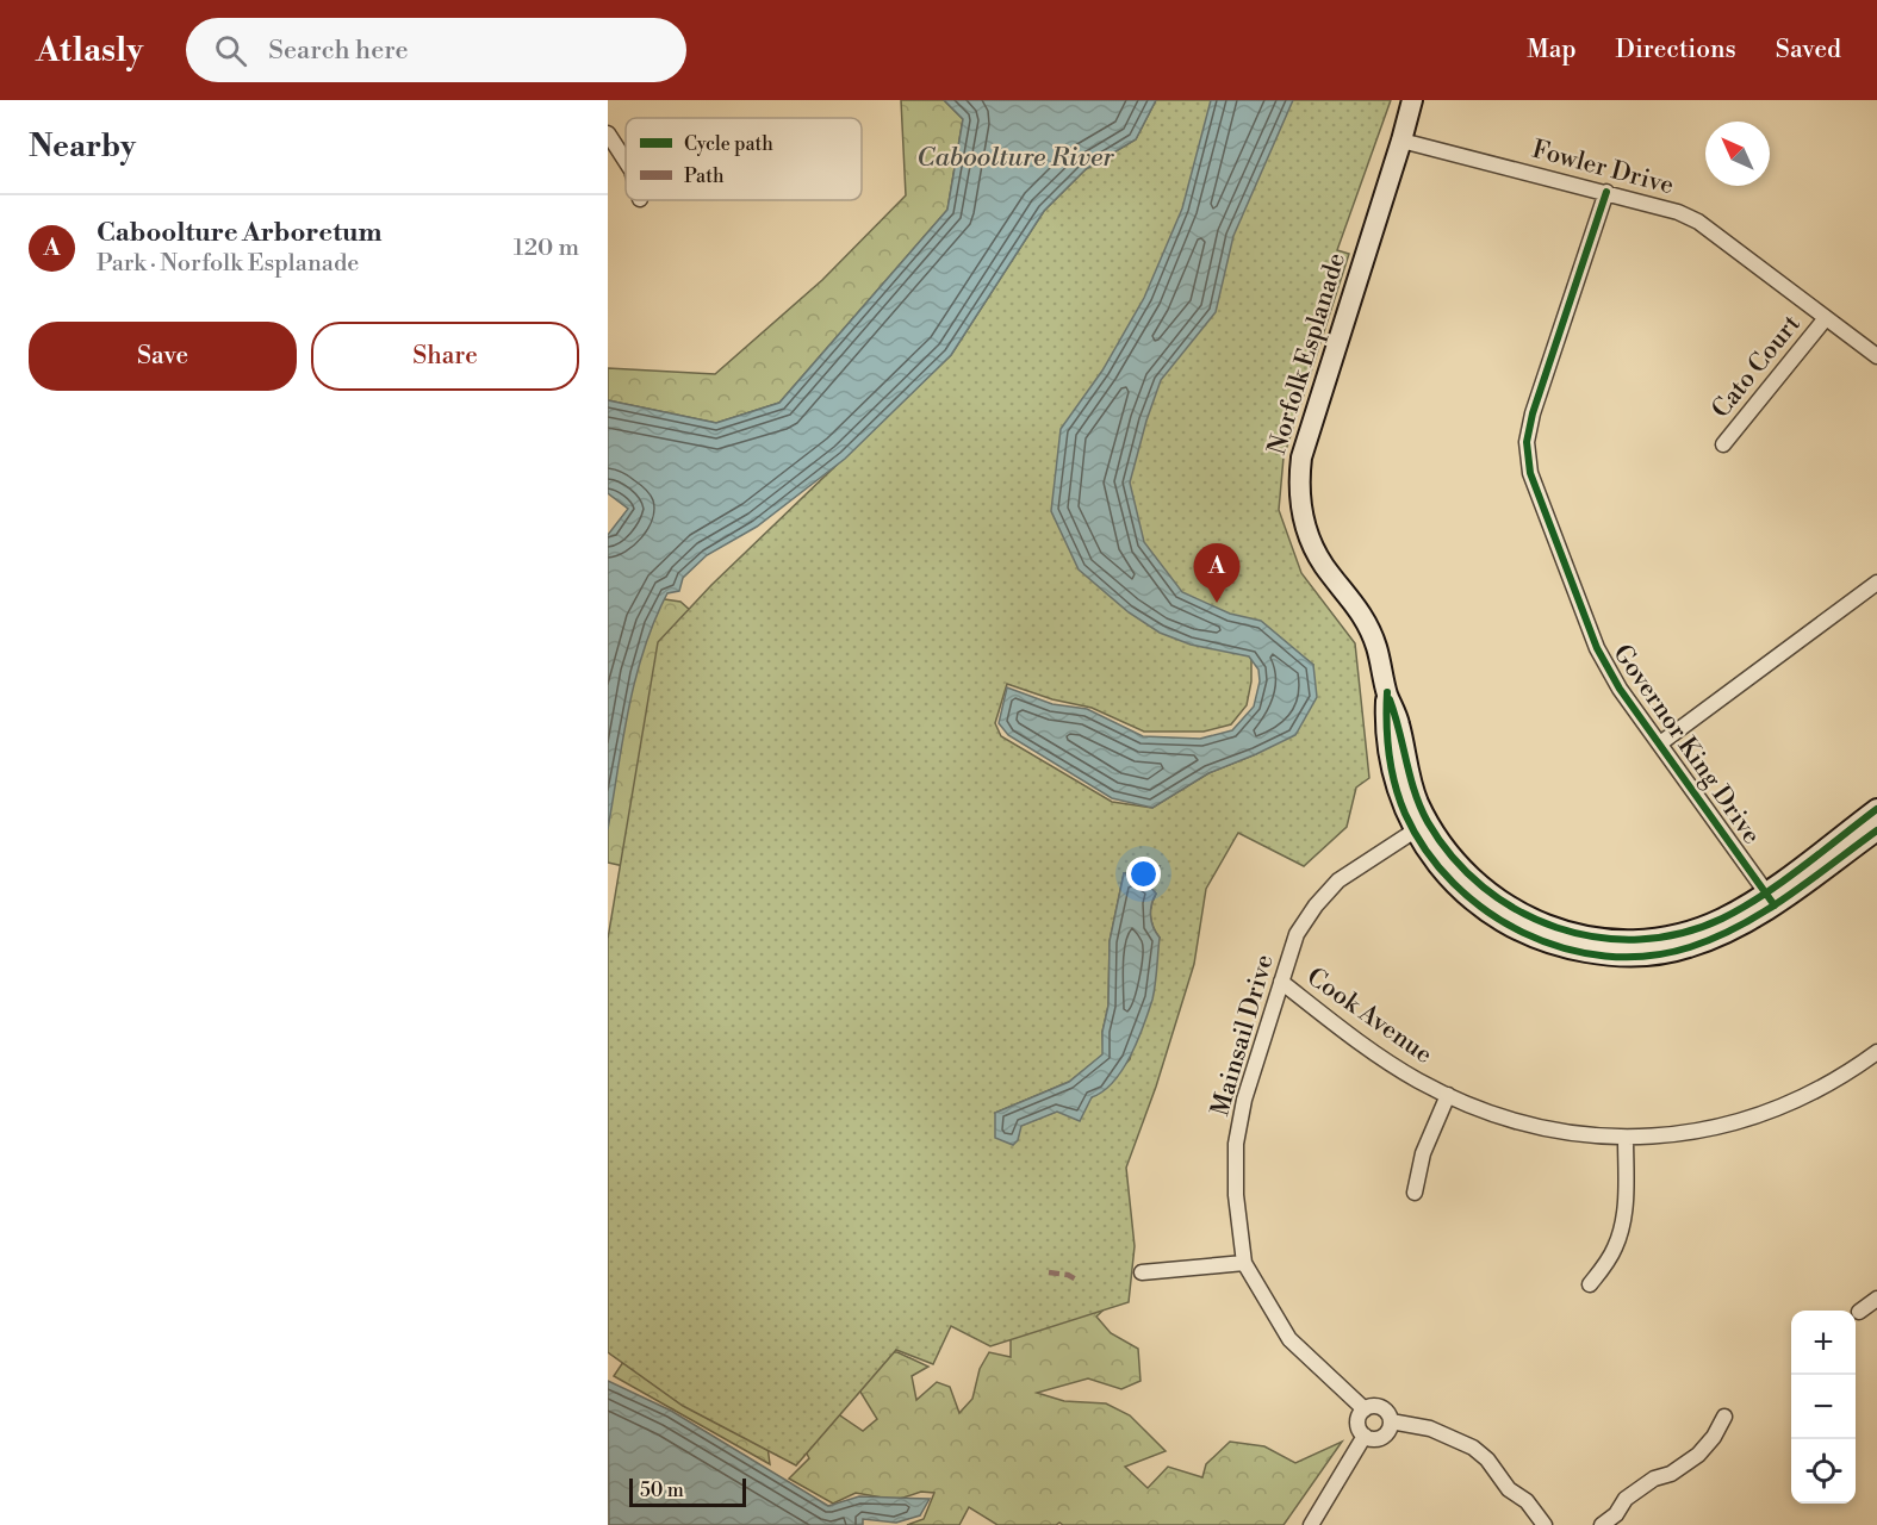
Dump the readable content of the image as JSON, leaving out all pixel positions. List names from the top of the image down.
{
  "streets": {
    "street": [
      "Fowler Drive",
      "Norfolk Esplanade",
      "Cato Court",
      "Governor King Drive",
      "Cook Avenue",
      "Mainsail Drive"
    ]
  },
  "crossings": [
    ["Fowler Drive", "Norfolk Esplanade"],
    ["Fowler Drive", "Cato Court"],
    ["Fowler Drive", "Governor King Drive"],
    ["Norfolk Esplanade", "Governor King Drive"],
    ["Norfolk Esplanade", "Mainsail Drive"],
    ["Cook Avenue", "Mainsail Drive"]
  ],
  "water": ["Caboolture River"],
  "legend": ["Cycle path", "Path"],
  "scale_bar": "50 m",
  "north": "top left",
  "page": {
    "header": "Atlasly",
    "search": "Search here",
    "nav": ["Map", "Directions", "Saved"],
    "heading": "Nearby",
    "list": [
      {
        "mark": "A",
        "name": "Caboolture Arboretum",
        "note": "Park · Norfolk Esplanade",
        "value": "120 m"
      }
    ],
    "buttons": ["Save", "Share"],
    "pins": "A",
    "map_buttons": ["+", "−"],
    "scale": "50 m"
  }
}
